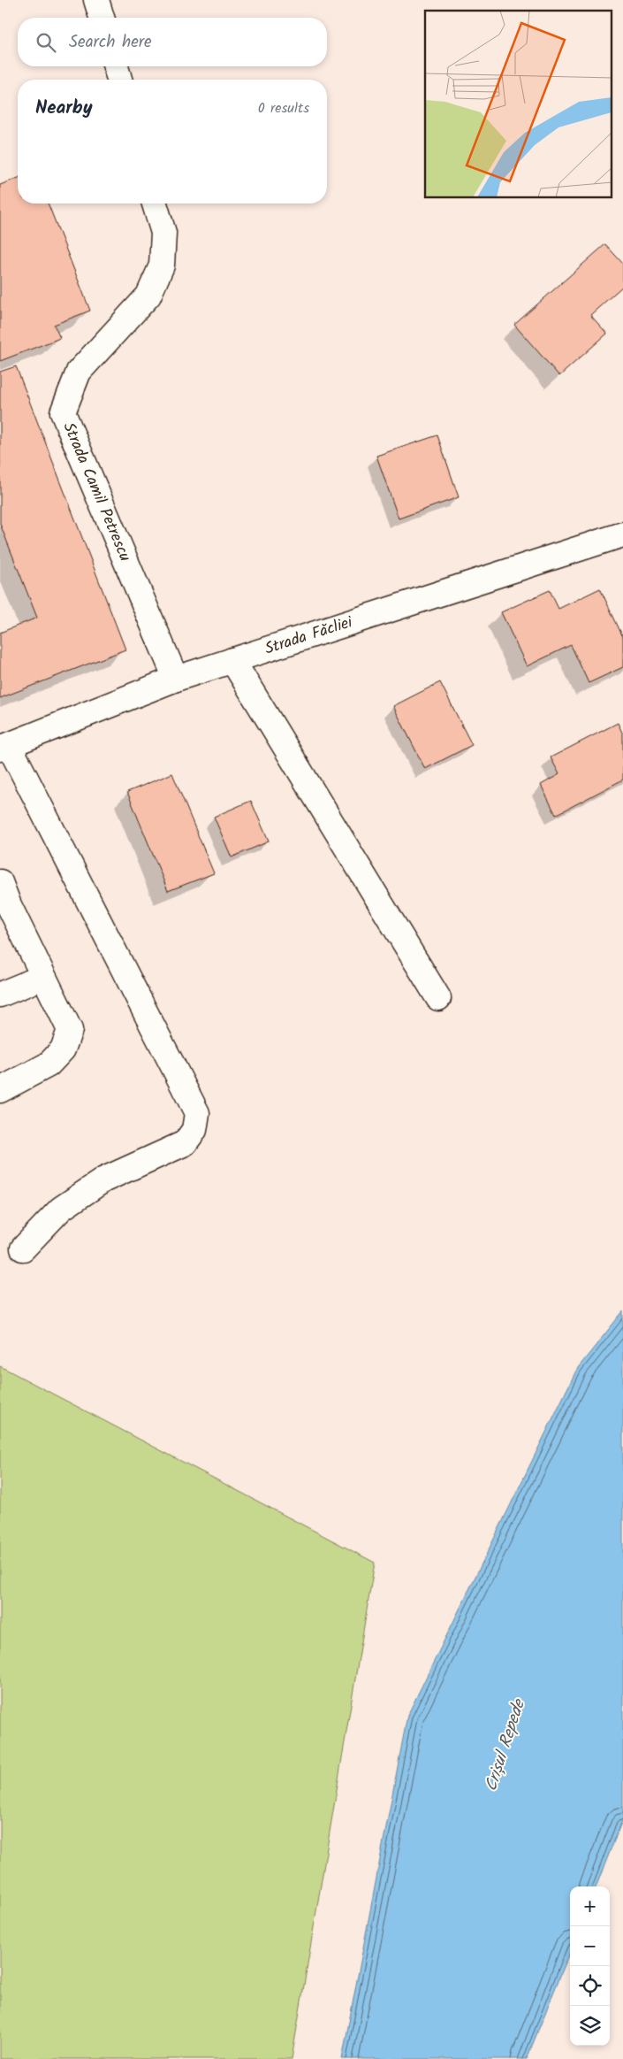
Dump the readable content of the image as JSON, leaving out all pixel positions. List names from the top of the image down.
{
  "streets": {
    "street": ["Strada Camil Petrescu", "Strada Făcliei"]
  },
  "crossings": [
    ["Strada Camil Petrescu", "Strada Făcliei"]
  ],
  "water": ["Crișul Repede"],
  "page": {
    "search": "Search here",
    "heading": ["Nearby", "0 results"],
    "map_buttons": ["+", "−"]
  }
}
